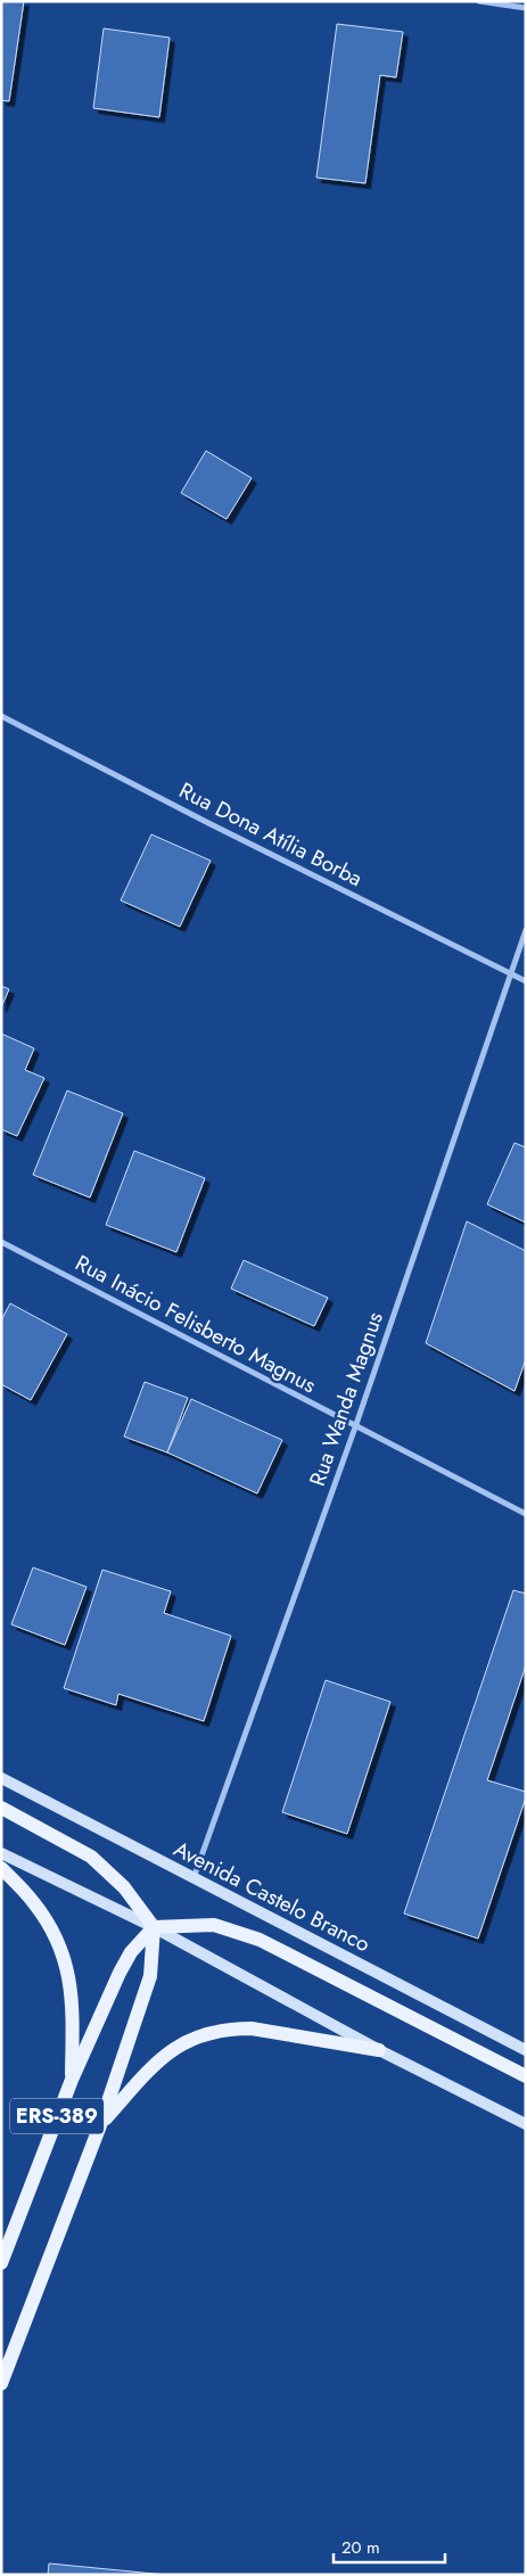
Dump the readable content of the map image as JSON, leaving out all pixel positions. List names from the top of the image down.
{
  "streets": {
    "main road": ["Avenida Castelo Branco", "ERS-389"],
    "street": ["Rua Dona Atília Borba", "Rua Inácio Felisberto Magnus", "Rua Wanda Magnus"]
  },
  "crossings": [
    ["Rua Dona Atília Borba", "Rua Wanda Magnus"],
    ["Rua Inácio Felisberto Magnus", "Rua Wanda Magnus"],
    ["Rua Wanda Magnus", "Avenida Castelo Branco"]
  ],
  "scale_bar": "20 m"
}
